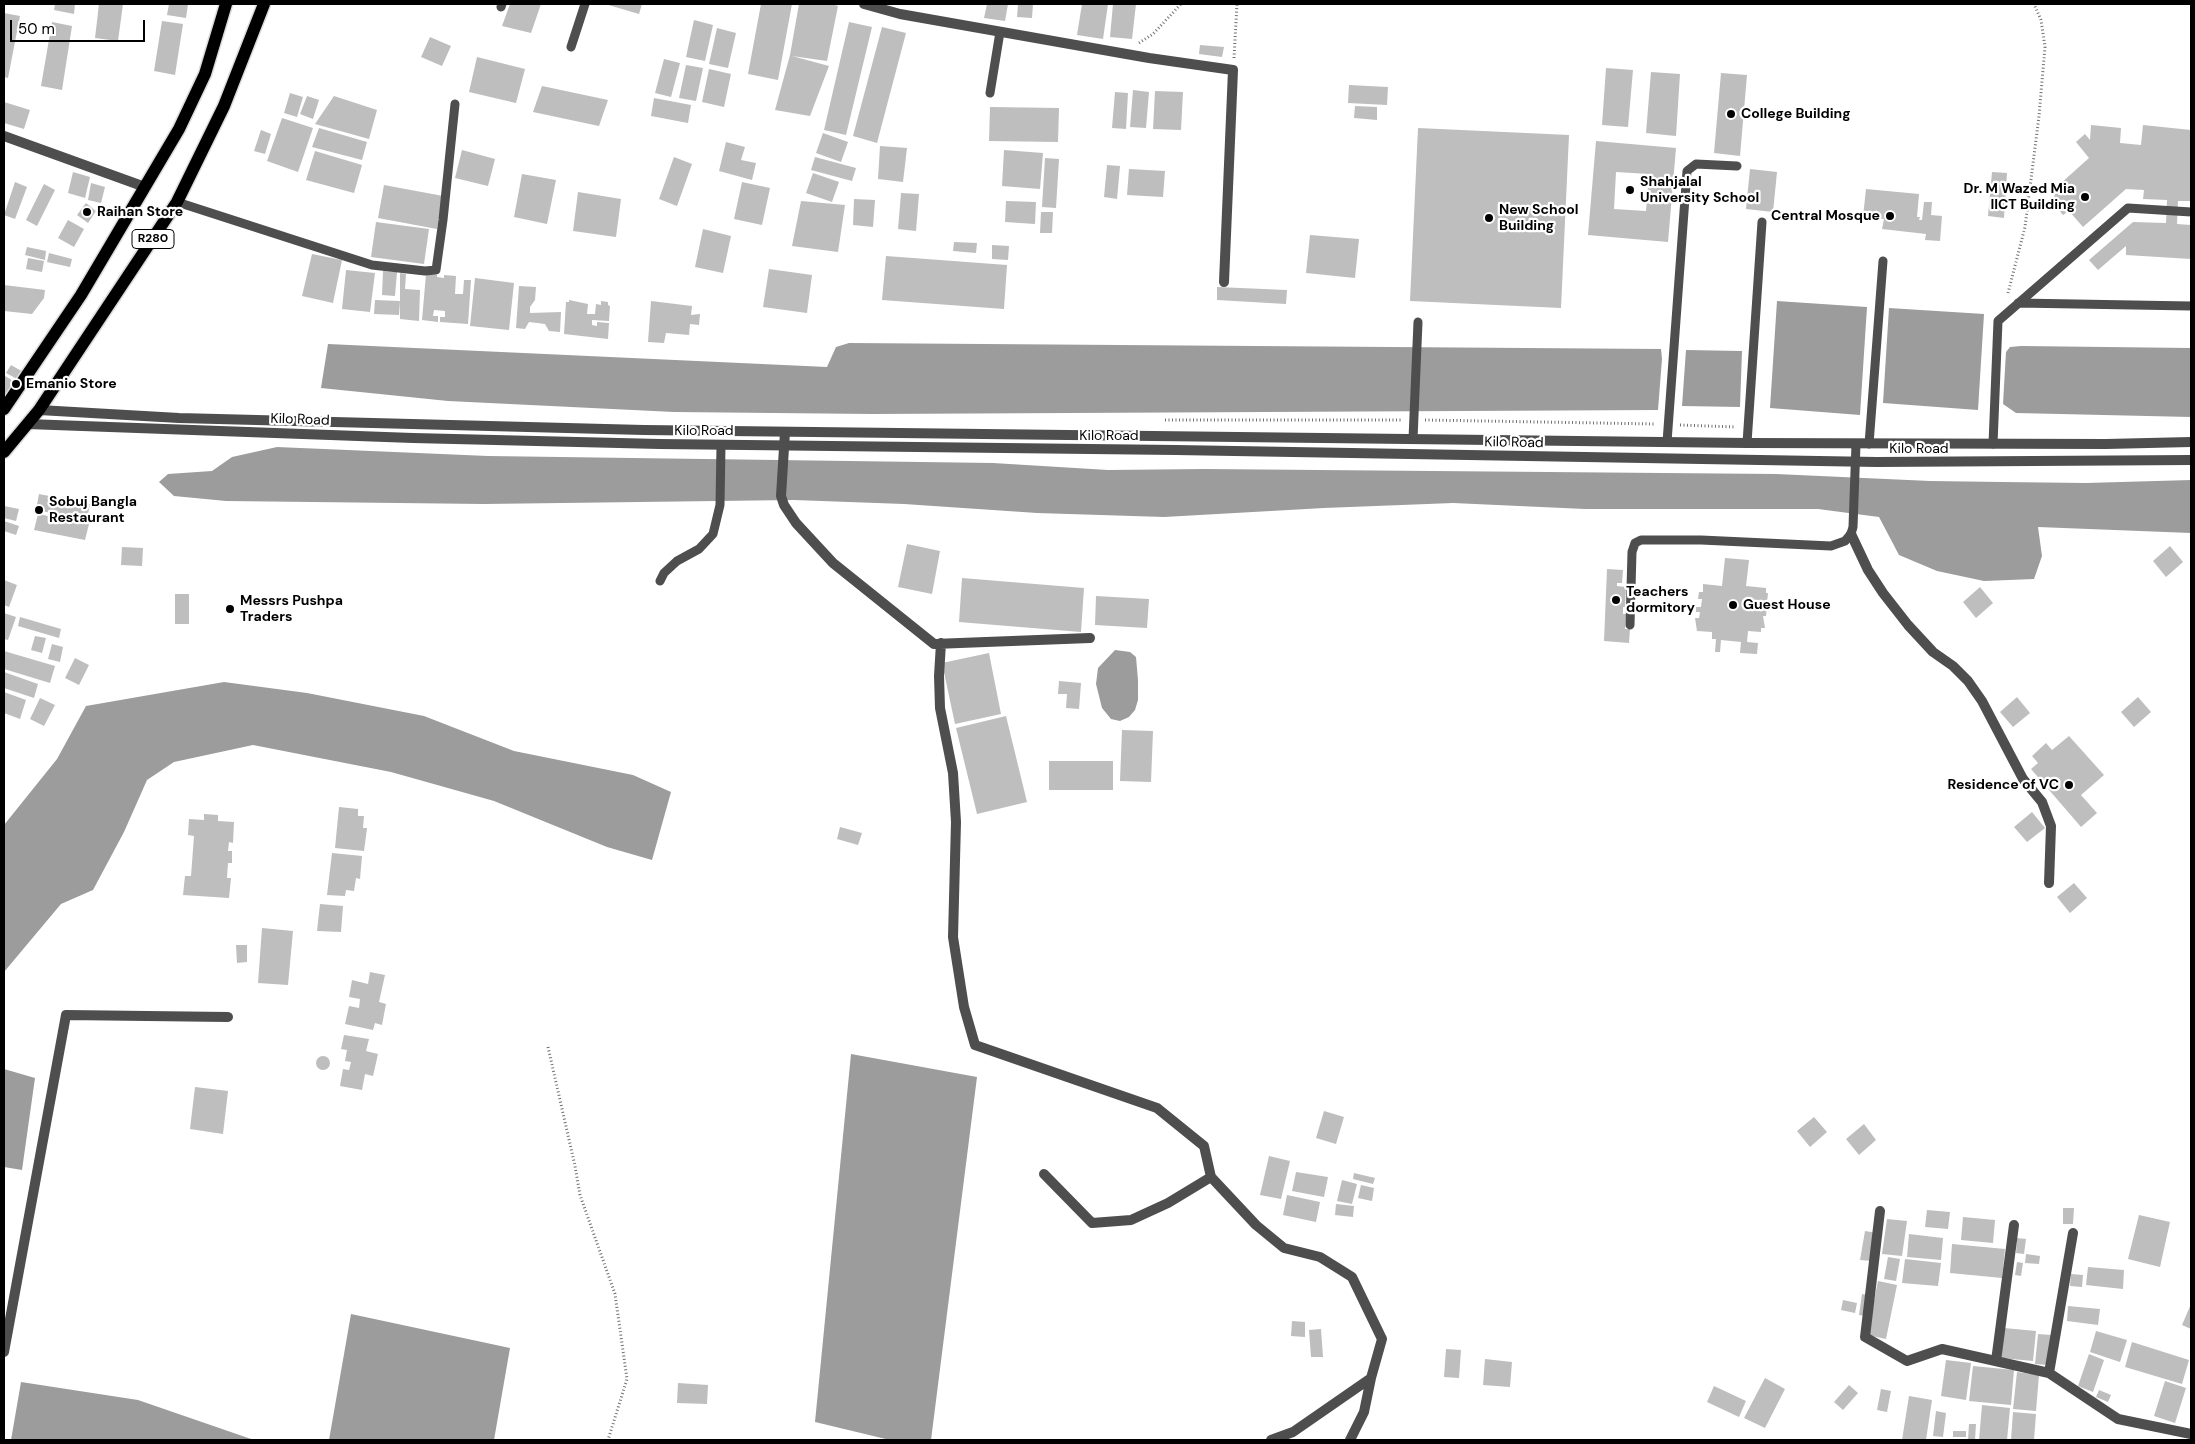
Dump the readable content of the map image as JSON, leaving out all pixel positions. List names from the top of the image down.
{
  "streets": {
    "main road": ["R280"],
    "street": ["Kilo Road"]
  },
  "crossings": [
    ["R280", "Kilo Road"]
  ],
  "places": [
    "College Building",
    "Shahjalal University School",
    "Dr. M Wazed Mia IICT Building",
    "Raihan Store",
    "Central Mosque",
    "New School Building",
    "Emanio Store",
    "Sobuj Bangla Restaurant",
    "Teachers dormitory",
    "Guest House",
    "Messrs Pushpa Traders",
    "Residence of VC"
  ],
  "scale_bar": "50 m"
}
